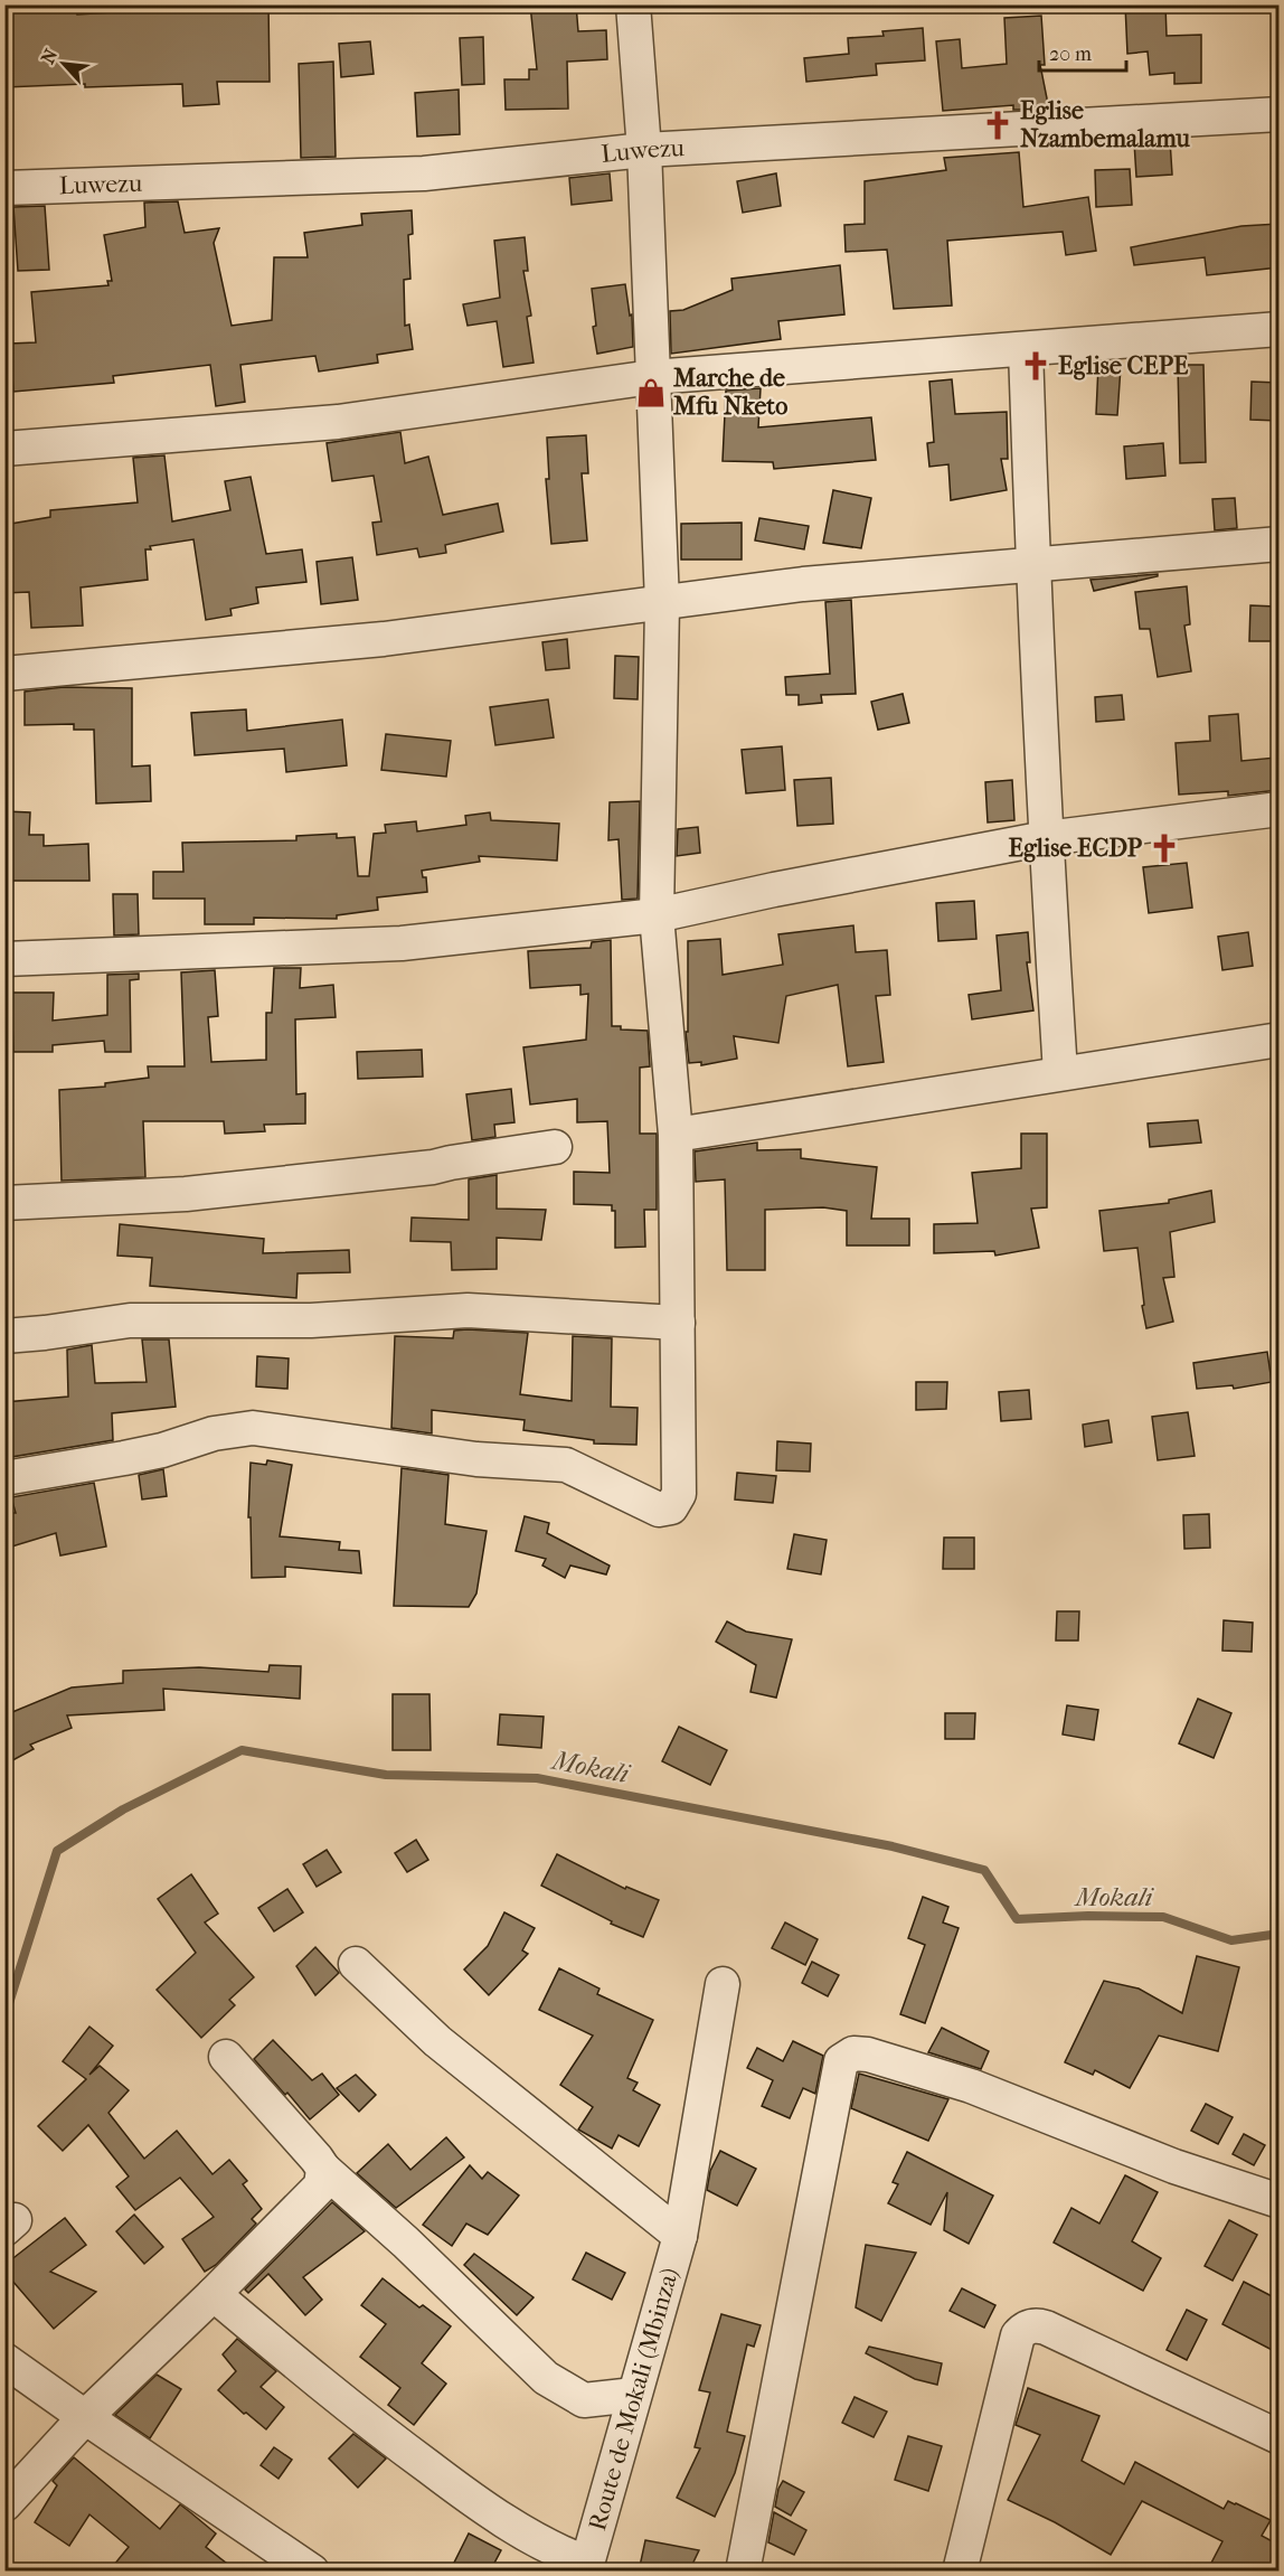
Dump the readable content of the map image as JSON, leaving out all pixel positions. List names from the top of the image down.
{
  "streets": {
    "street": ["Luwezu", "Route de Mokali (Mbinza)"]
  },
  "water": ["Mokali"],
  "places": {
    "church": ["Eglise Nzambemalamu", "Eglise CEPE", "Eglise ECDP"],
    "shop": ["Marche de Mfu Nketo"]
  },
  "scale_bar": "20 m",
  "north": "top left"
}
